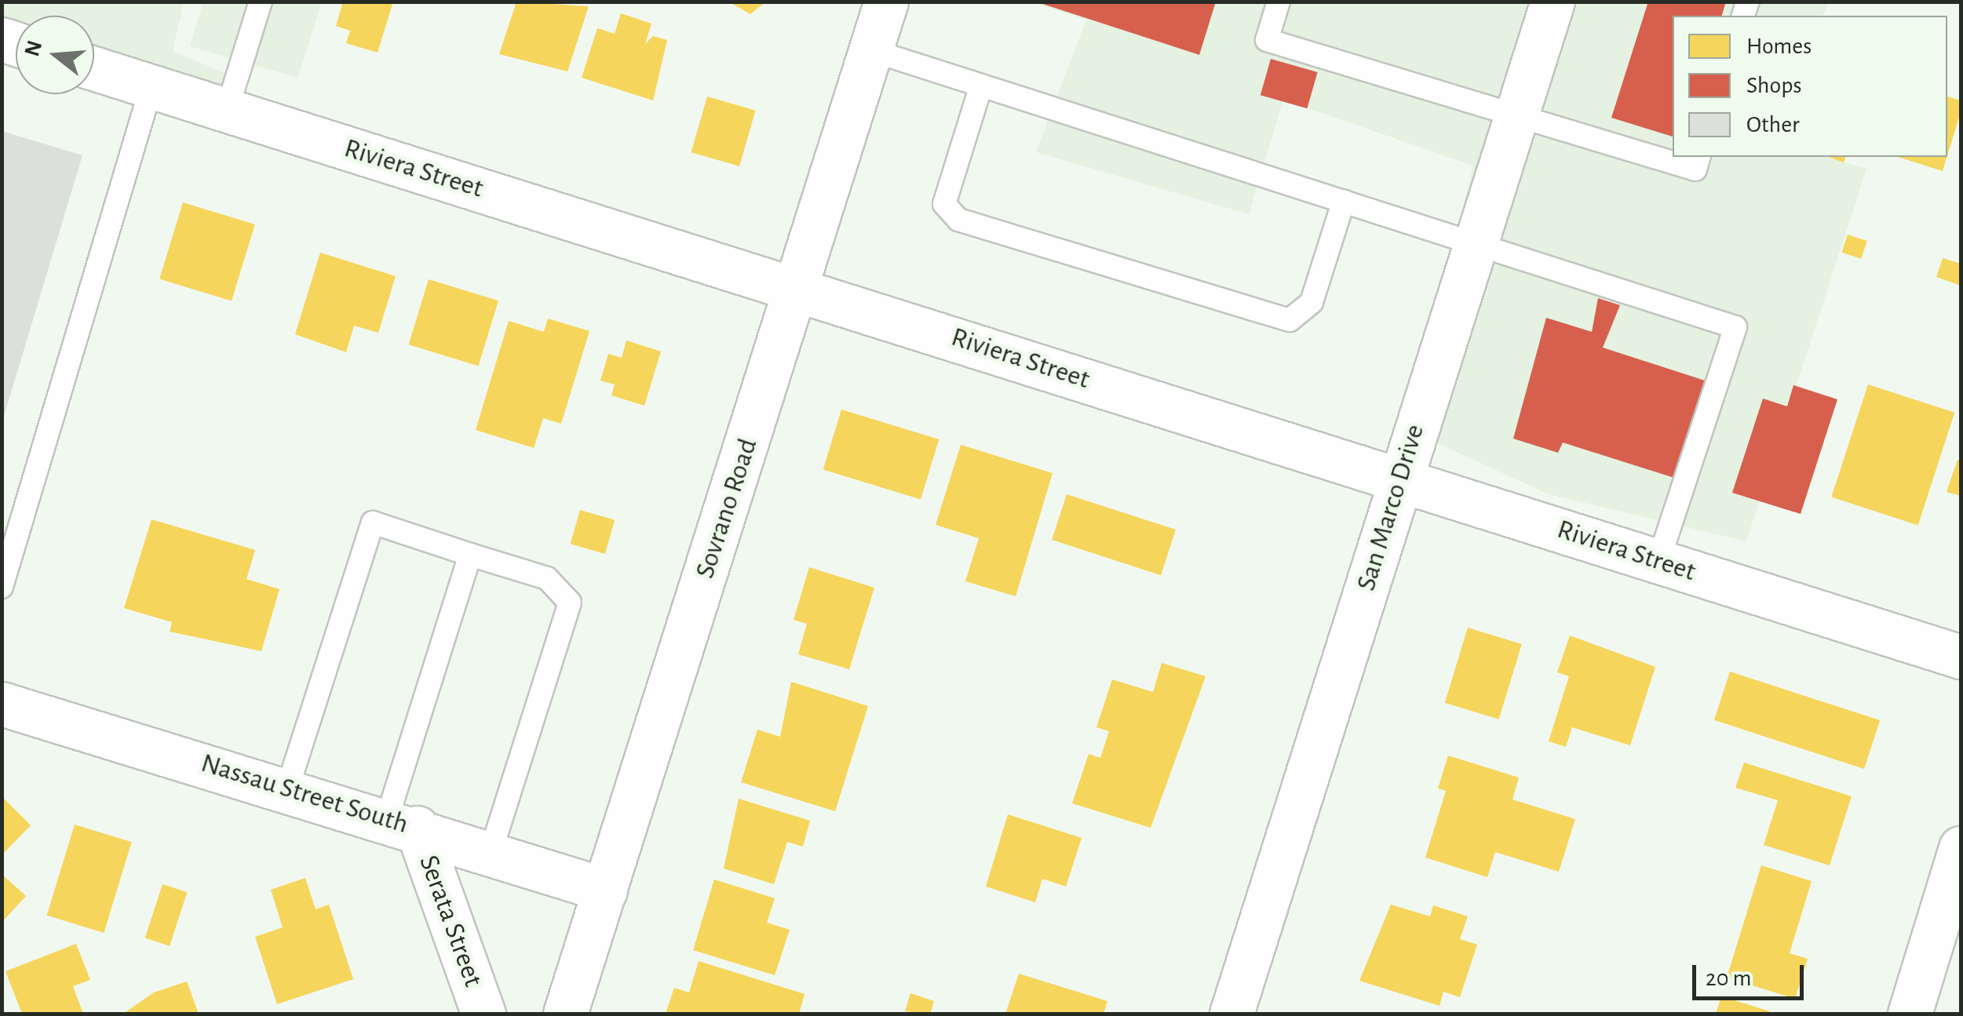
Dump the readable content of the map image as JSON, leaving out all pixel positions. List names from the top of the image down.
{
  "streets": {
    "street": [
      "Riviera Street",
      "San Marco Drive",
      "Sovrano Road",
      "Nassau Street South",
      "Serata Street"
    ]
  },
  "crossings": [
    ["Riviera Street", "San Marco Drive"],
    ["Riviera Street", "Sovrano Road"],
    ["Sovrano Road", "Nassau Street South"],
    ["Nassau Street South", "Serata Street"]
  ],
  "legend": ["Homes", "Shops", "Other"],
  "scale_bar": "20 m",
  "north": "left"
}
